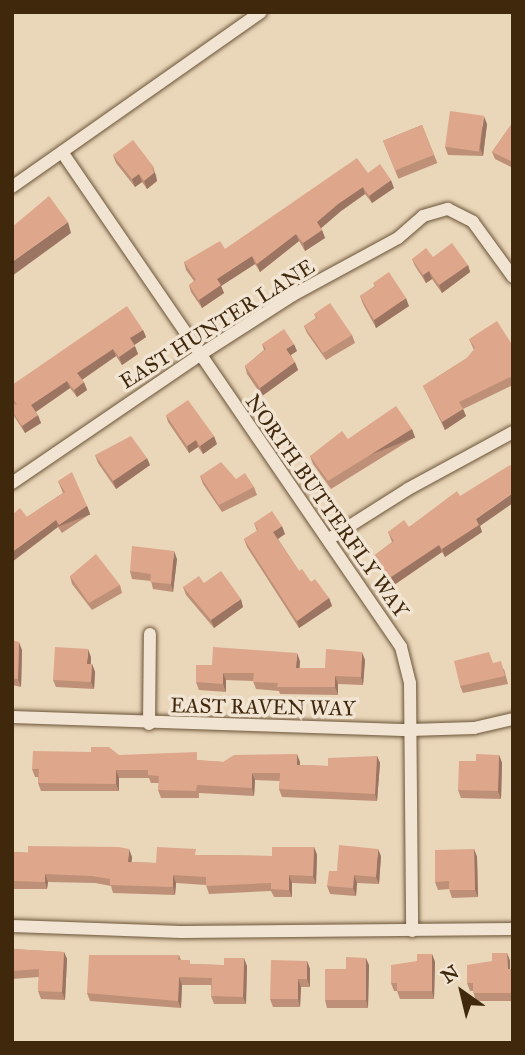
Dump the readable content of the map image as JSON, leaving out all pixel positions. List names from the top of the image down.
{
  "streets": {
    "street": ["EAST HUNTER LANE", "NORTH BUTTERFLY WAY", "EAST RAVEN WAY"]
  },
  "crossings": [
    ["EAST HUNTER LANE", "NORTH BUTTERFLY WAY"],
    ["NORTH BUTTERFLY WAY", "EAST RAVEN WAY"]
  ],
  "north": "top left"
}
